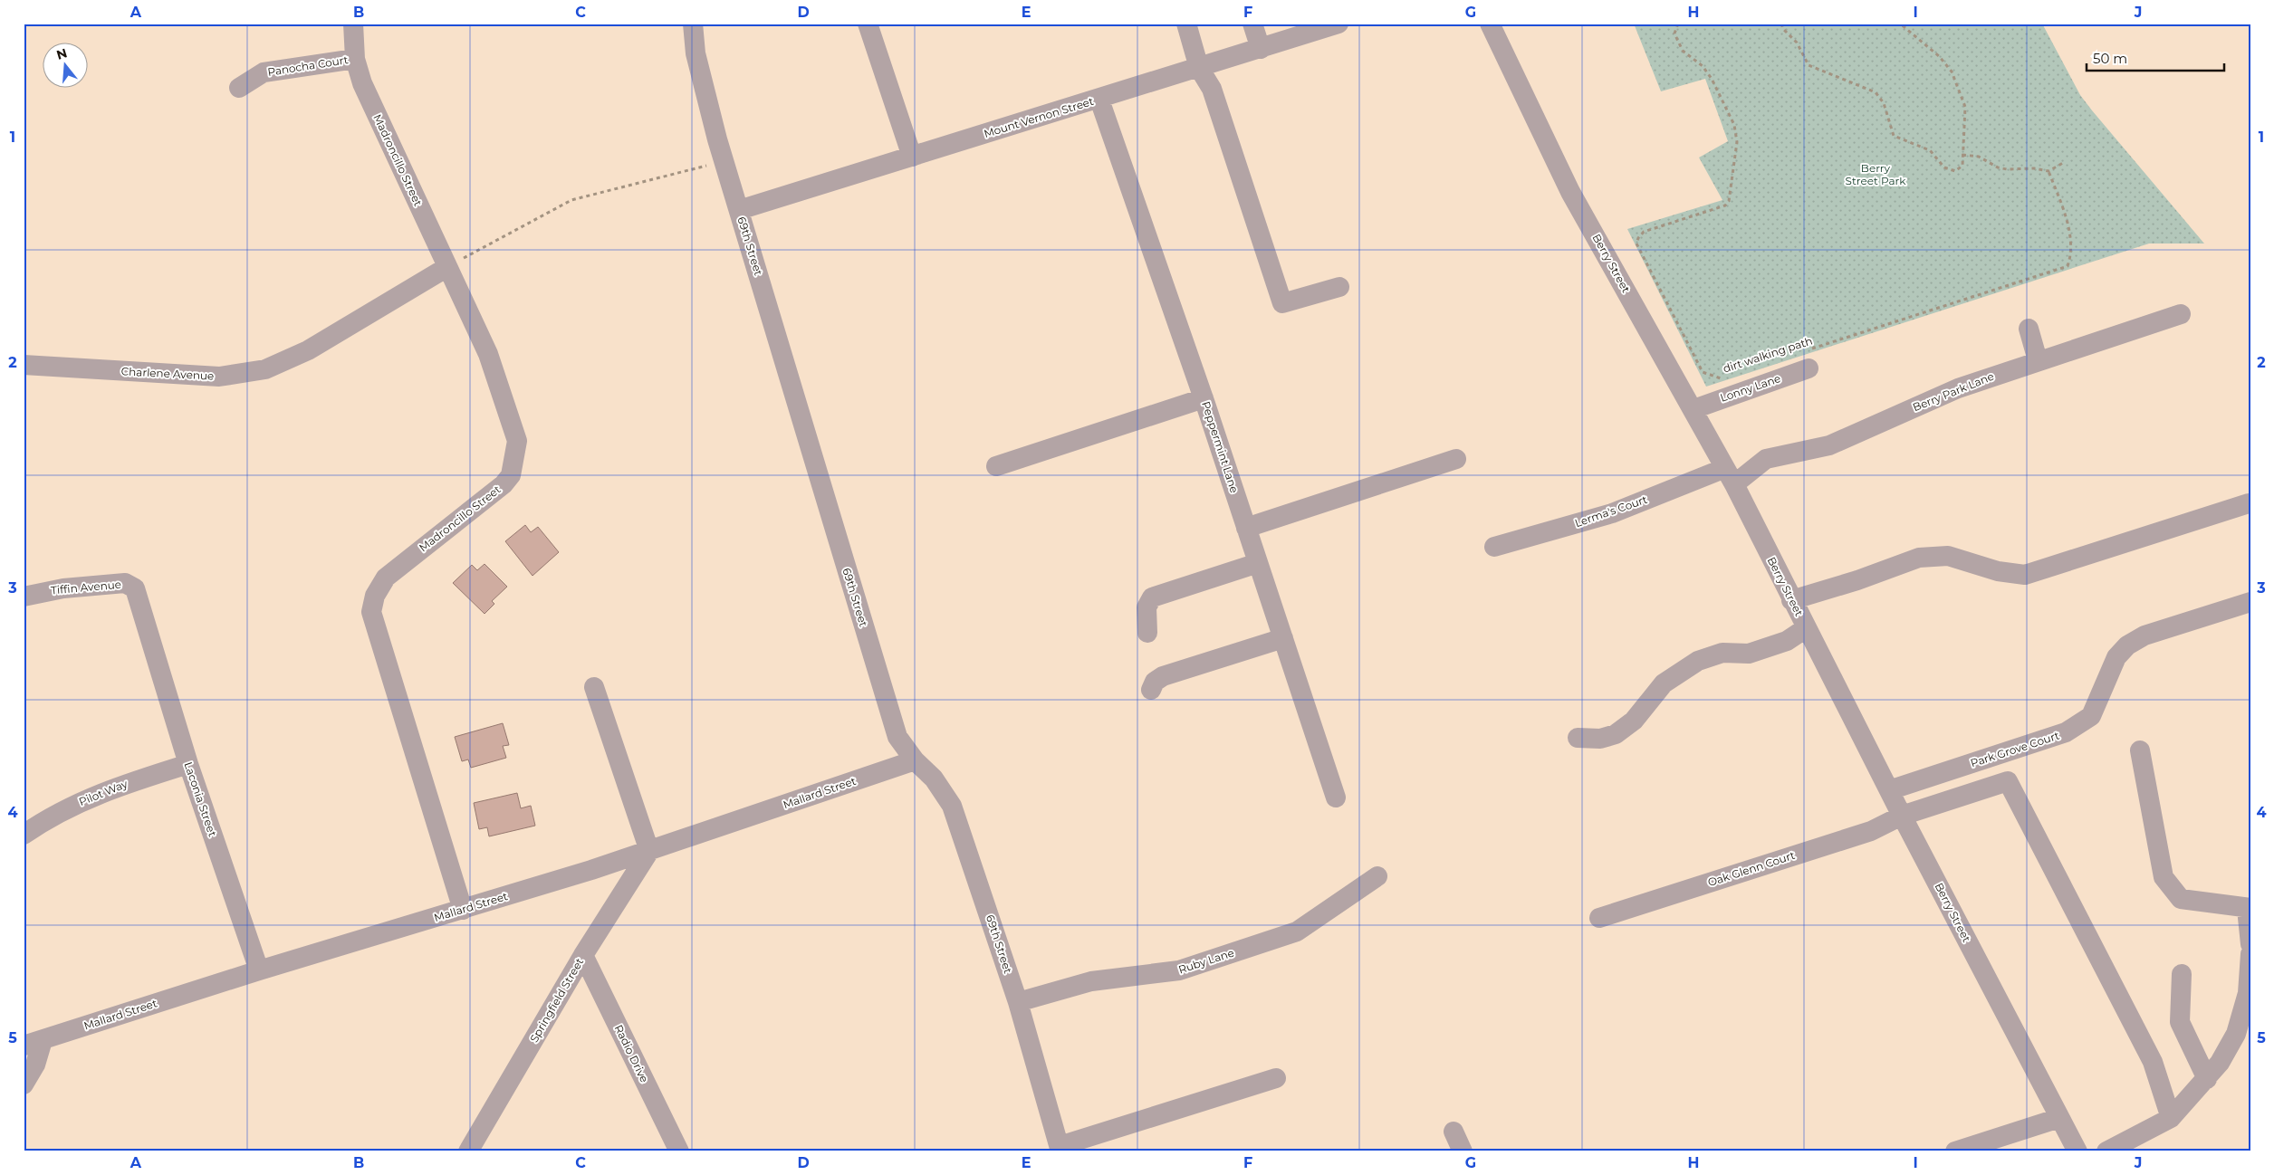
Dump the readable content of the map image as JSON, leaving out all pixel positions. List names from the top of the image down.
{
  "streets": {
    "street": [
      "Panocha Court",
      "Mount Vernon Street",
      "Madroncillo Street",
      "69th Street",
      "Berry Street",
      "Charlene Avenue",
      "Lonny Lane",
      "Berry Park Lane",
      "Peppermint Lane",
      "Lerma's Court",
      "Tiffin Avenue",
      "Park Grove Court",
      "Pilot Way",
      "Mallard Street",
      "Laconia Street",
      "Oak Glenn Court",
      "Ruby Lane",
      "Springfield Street",
      "Radio Drive"
    ],
    "path": ["dirt walking path"]
  },
  "crossings": [
    ["Panocha Court", "Madroncillo Street"],
    ["Mount Vernon Street", "69th Street"],
    ["Mount Vernon Street", "Peppermint Lane"],
    ["Madroncillo Street", "Charlene Avenue"],
    ["Madroncillo Street", "Mallard Street"],
    ["69th Street", "Mallard Street"],
    ["69th Street", "Ruby Lane"],
    ["Berry Street", "Lonny Lane"],
    ["Berry Street", "Berry Park Lane"],
    ["Berry Street", "Lerma's Court"],
    ["Berry Street", "Park Grove Court"],
    ["Berry Street", "Oak Glenn Court"],
    ["dirt walking path", "Lonny Lane"],
    ["Berry Park Lane", "Lerma's Court"],
    ["Tiffin Avenue", "Laconia Street"],
    ["Pilot Way", "Laconia Street"],
    ["Mallard Street", "Laconia Street"],
    ["Mallard Street", "Springfield Street"],
    ["Springfield Street", "Radio Drive"]
  ],
  "parks": ["Berry Street Park"],
  "scale_bar": "50 m",
  "north": "top",
  "grid": {
    "columns": [
      "A",
      "B",
      "C",
      "D",
      "E",
      "F",
      "G",
      "H",
      "I",
      "J"
    ],
    "rows": [
      "1",
      "2",
      "3",
      "4",
      "5"
    ]
  }
}
